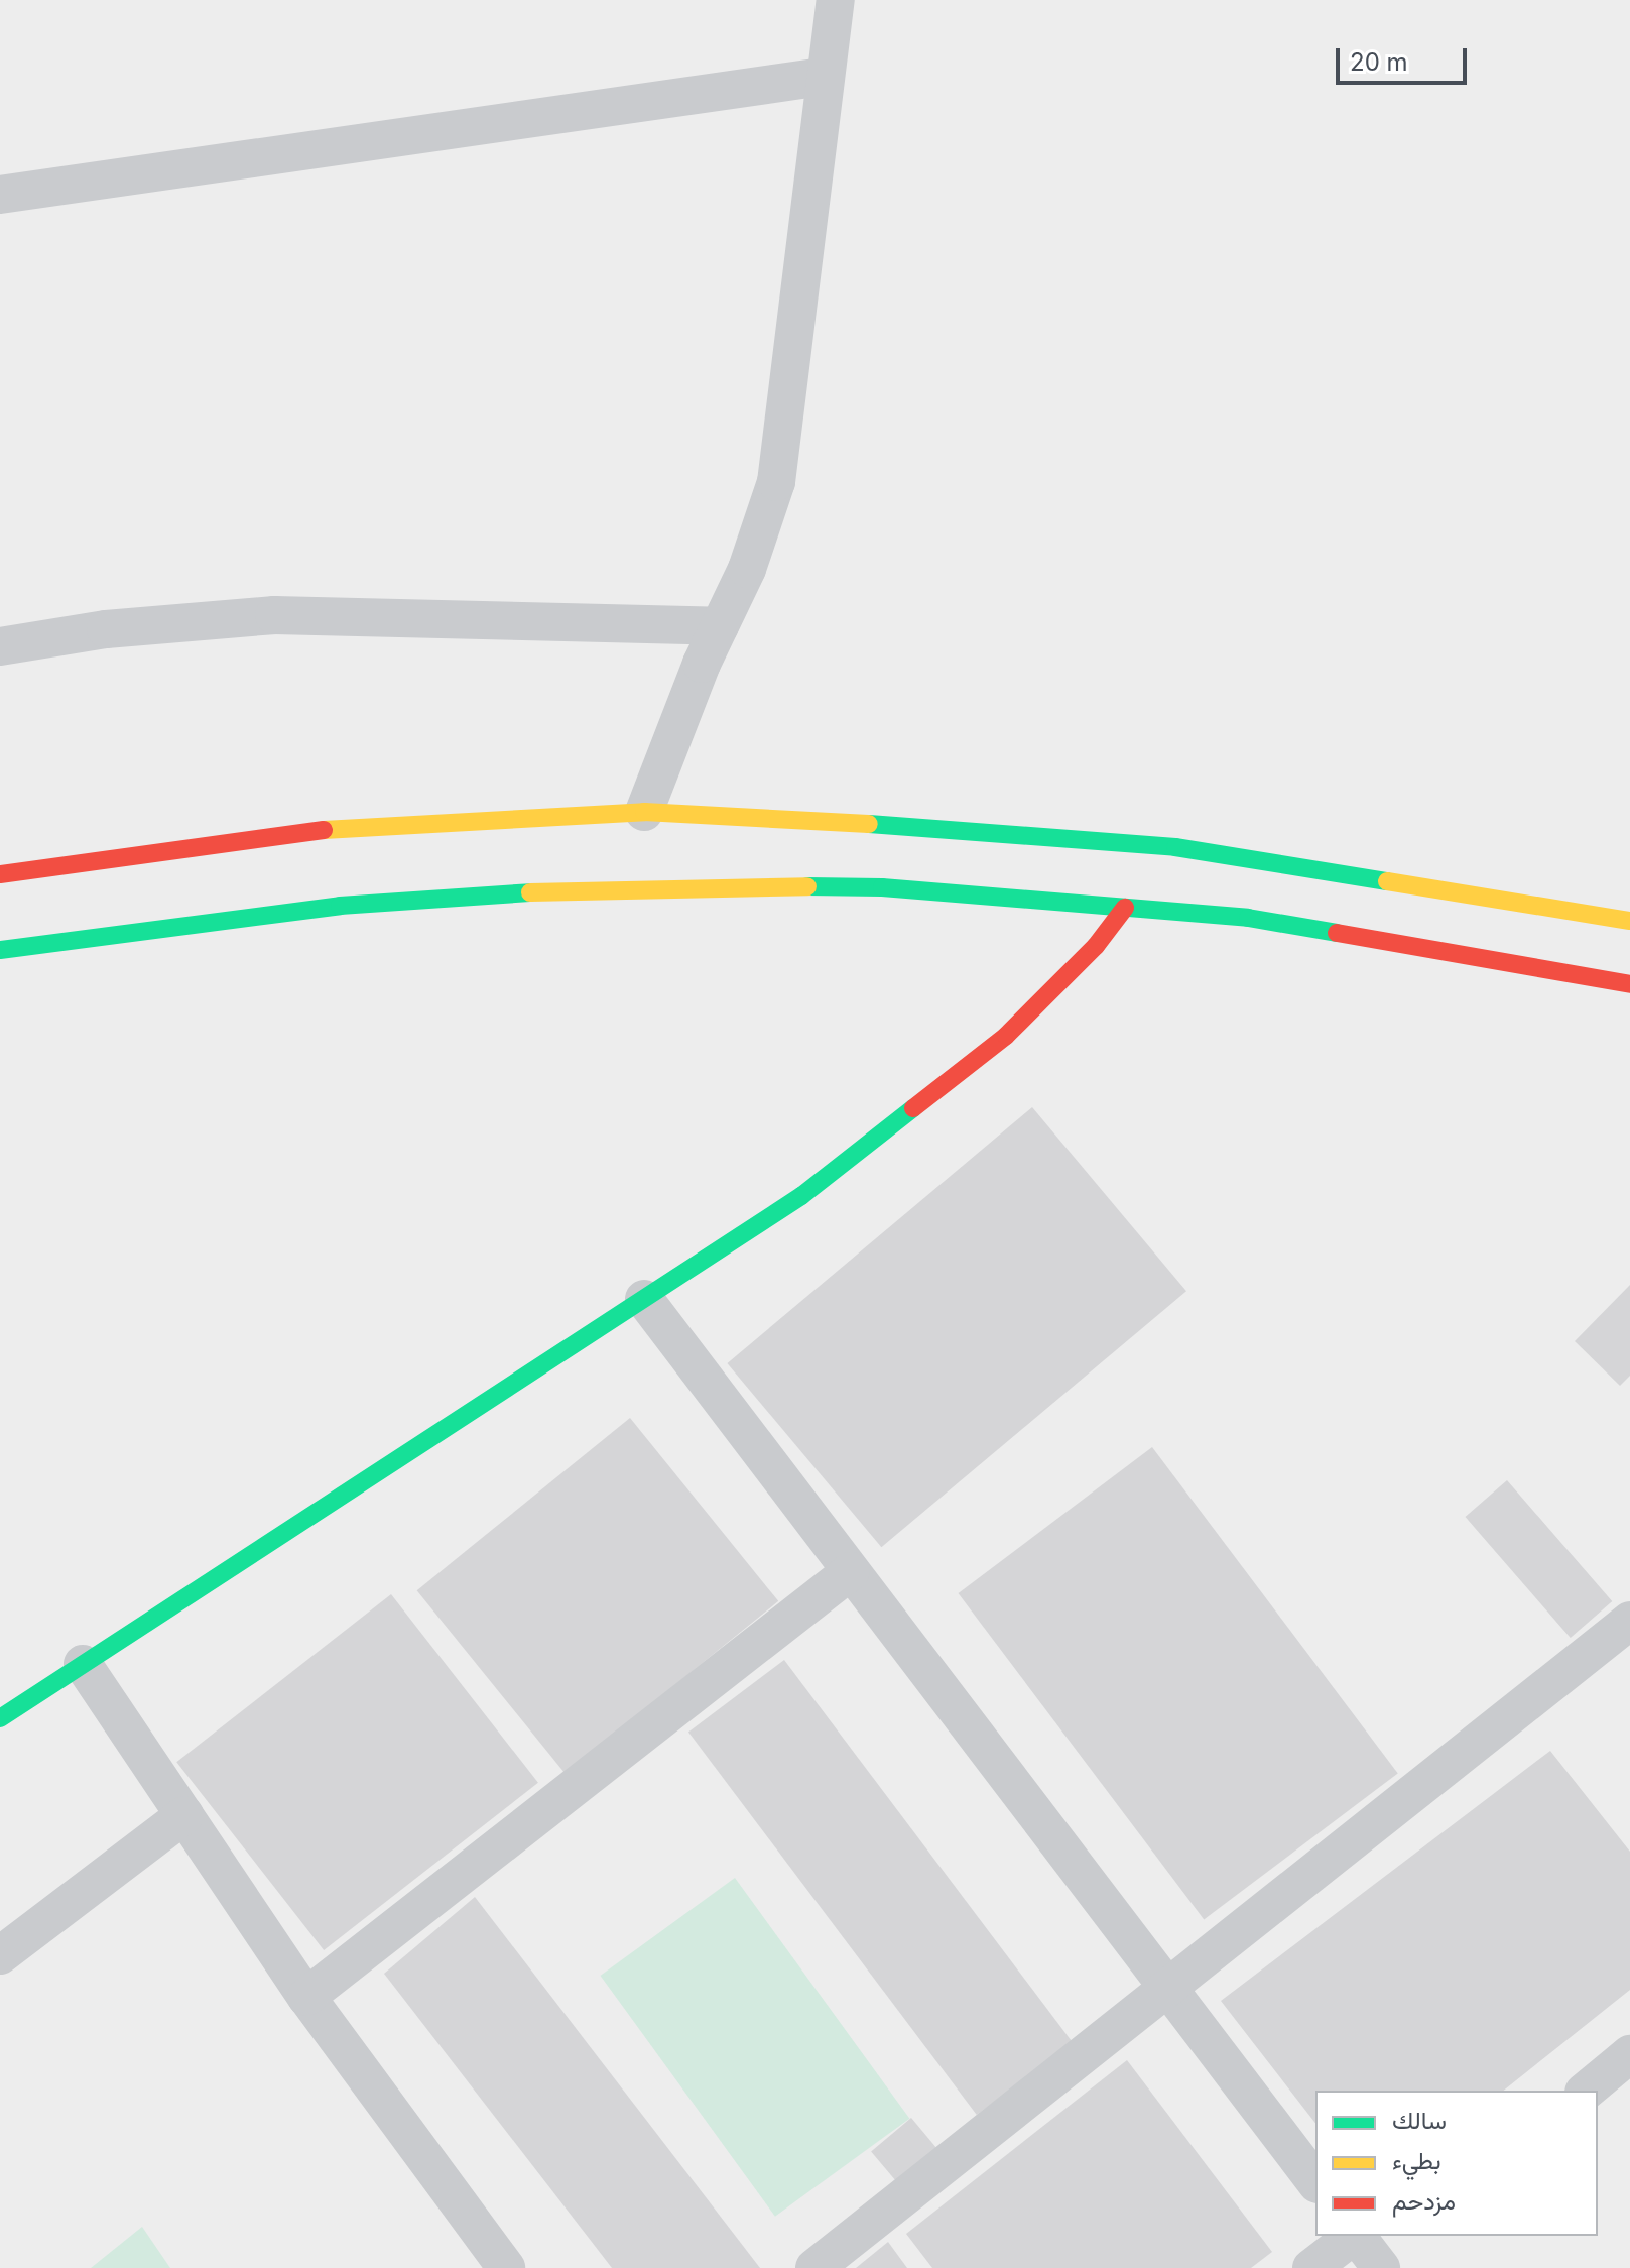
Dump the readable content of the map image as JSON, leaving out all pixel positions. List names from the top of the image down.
{
  "legend": ["سالك", "بطيء", "مزدحم"],
  "scale_bar": "20 m"
}
